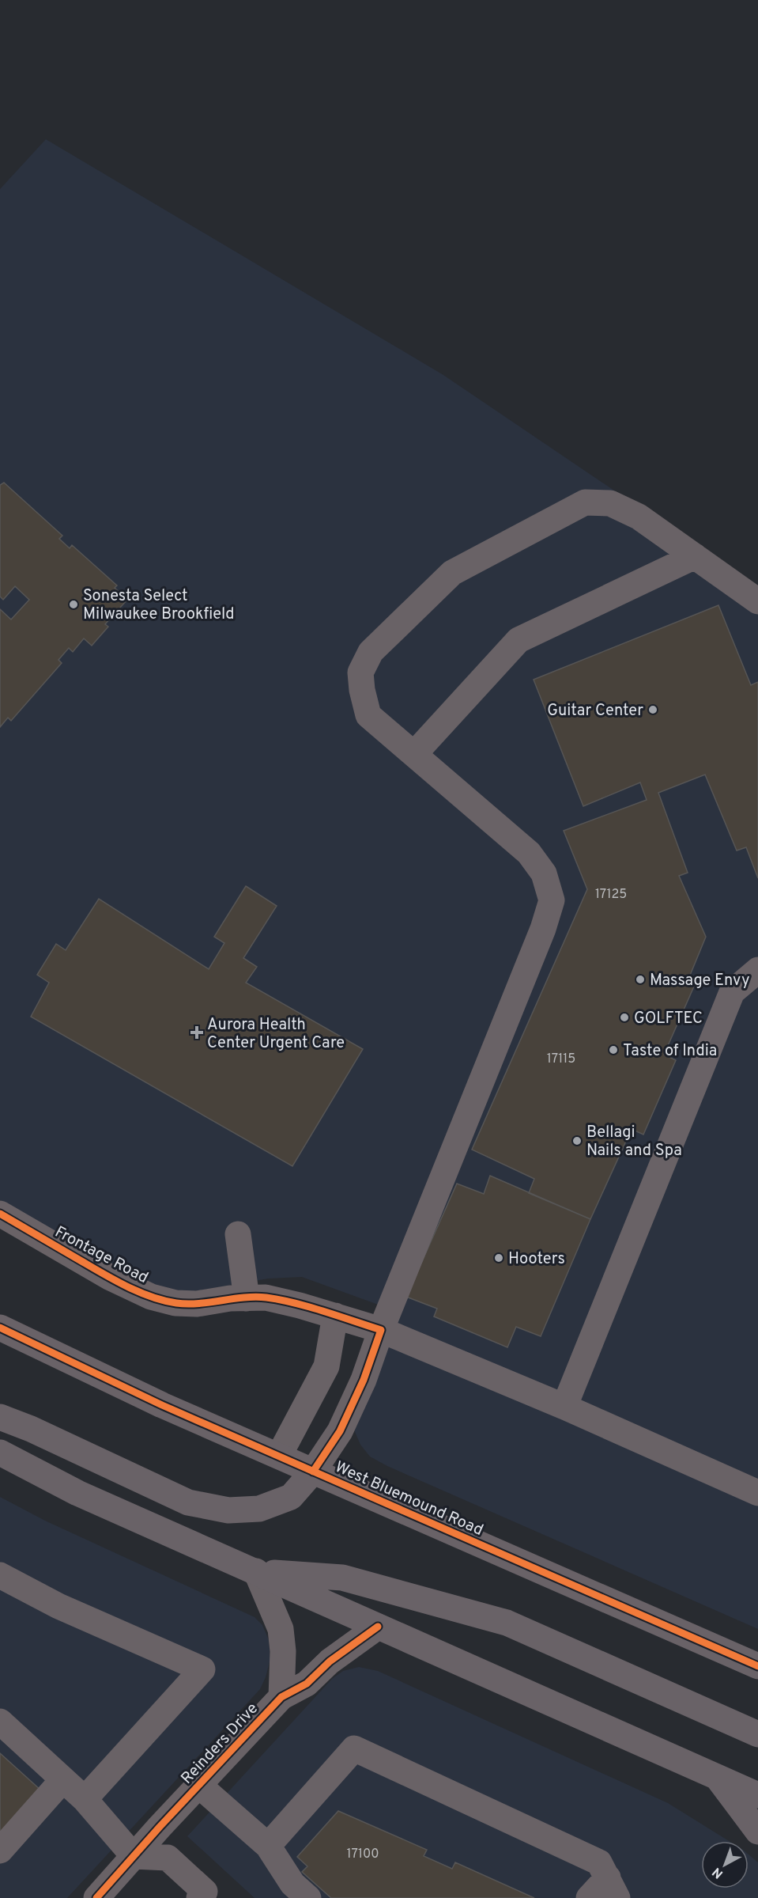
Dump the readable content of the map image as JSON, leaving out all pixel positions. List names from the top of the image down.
{
  "streets": {
    "main road": ["West Bluemound Road"],
    "street": ["Frontage Road", "Reinders Drive"]
  },
  "places": {
    "other": [
      "Sonesta Select Milwaukee Brookfield",
      "Guitar Center",
      "Massage Envy",
      "GOLFTEC",
      "Taste of India",
      "Bellagi Nails and Spa",
      "Hooters"
    ],
    "health": ["Aurora Health Center Urgent Care"]
  },
  "house_numbers": ["17125", "17115", "17100"],
  "north": "bottom left"
}
